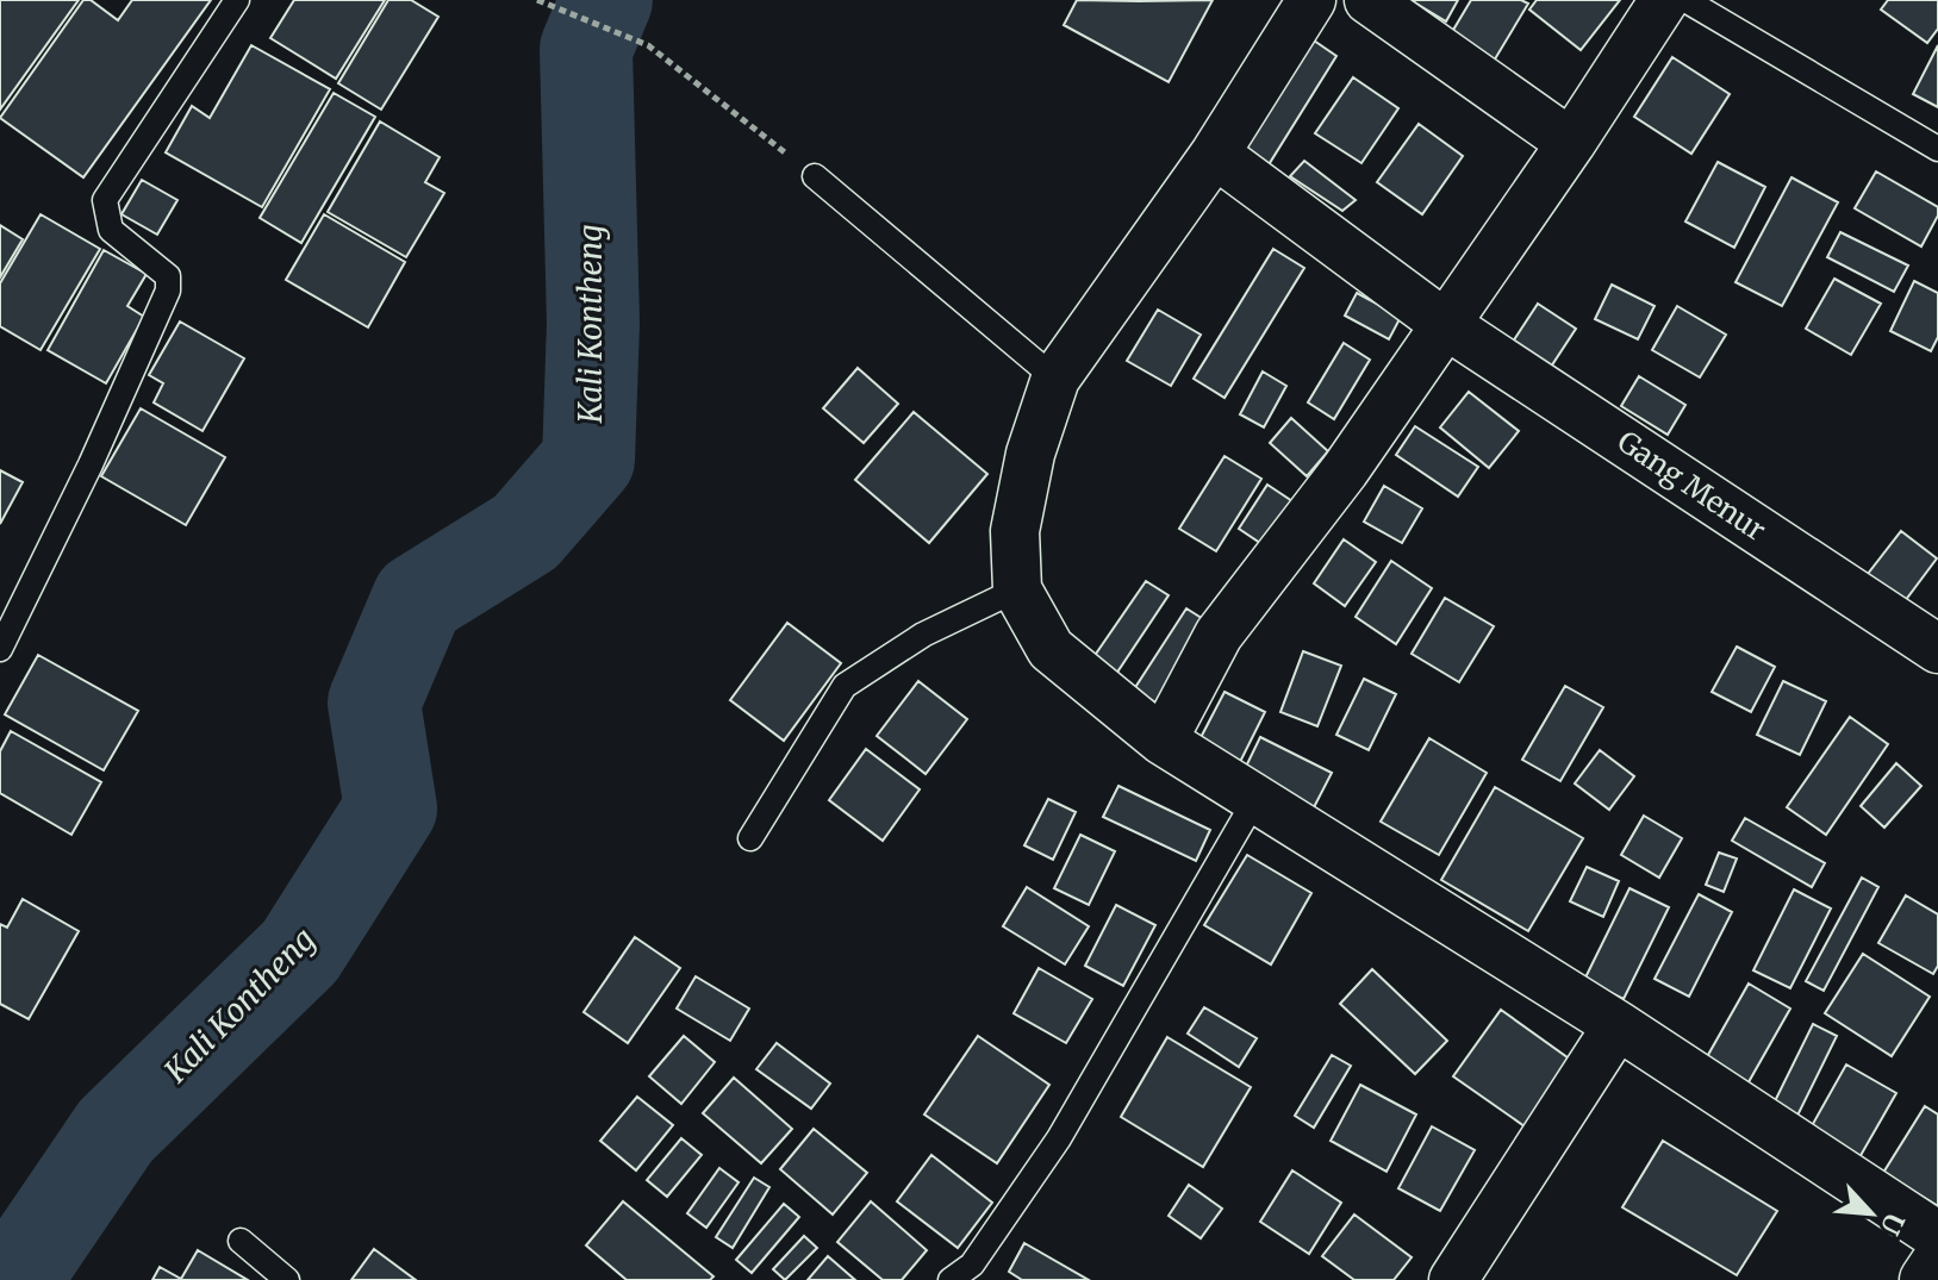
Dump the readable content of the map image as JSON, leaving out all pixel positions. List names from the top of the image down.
{
  "streets": {
    "street": ["Gang Menur"]
  },
  "water": ["Kali Kontheng"],
  "north": "bottom right"
}
